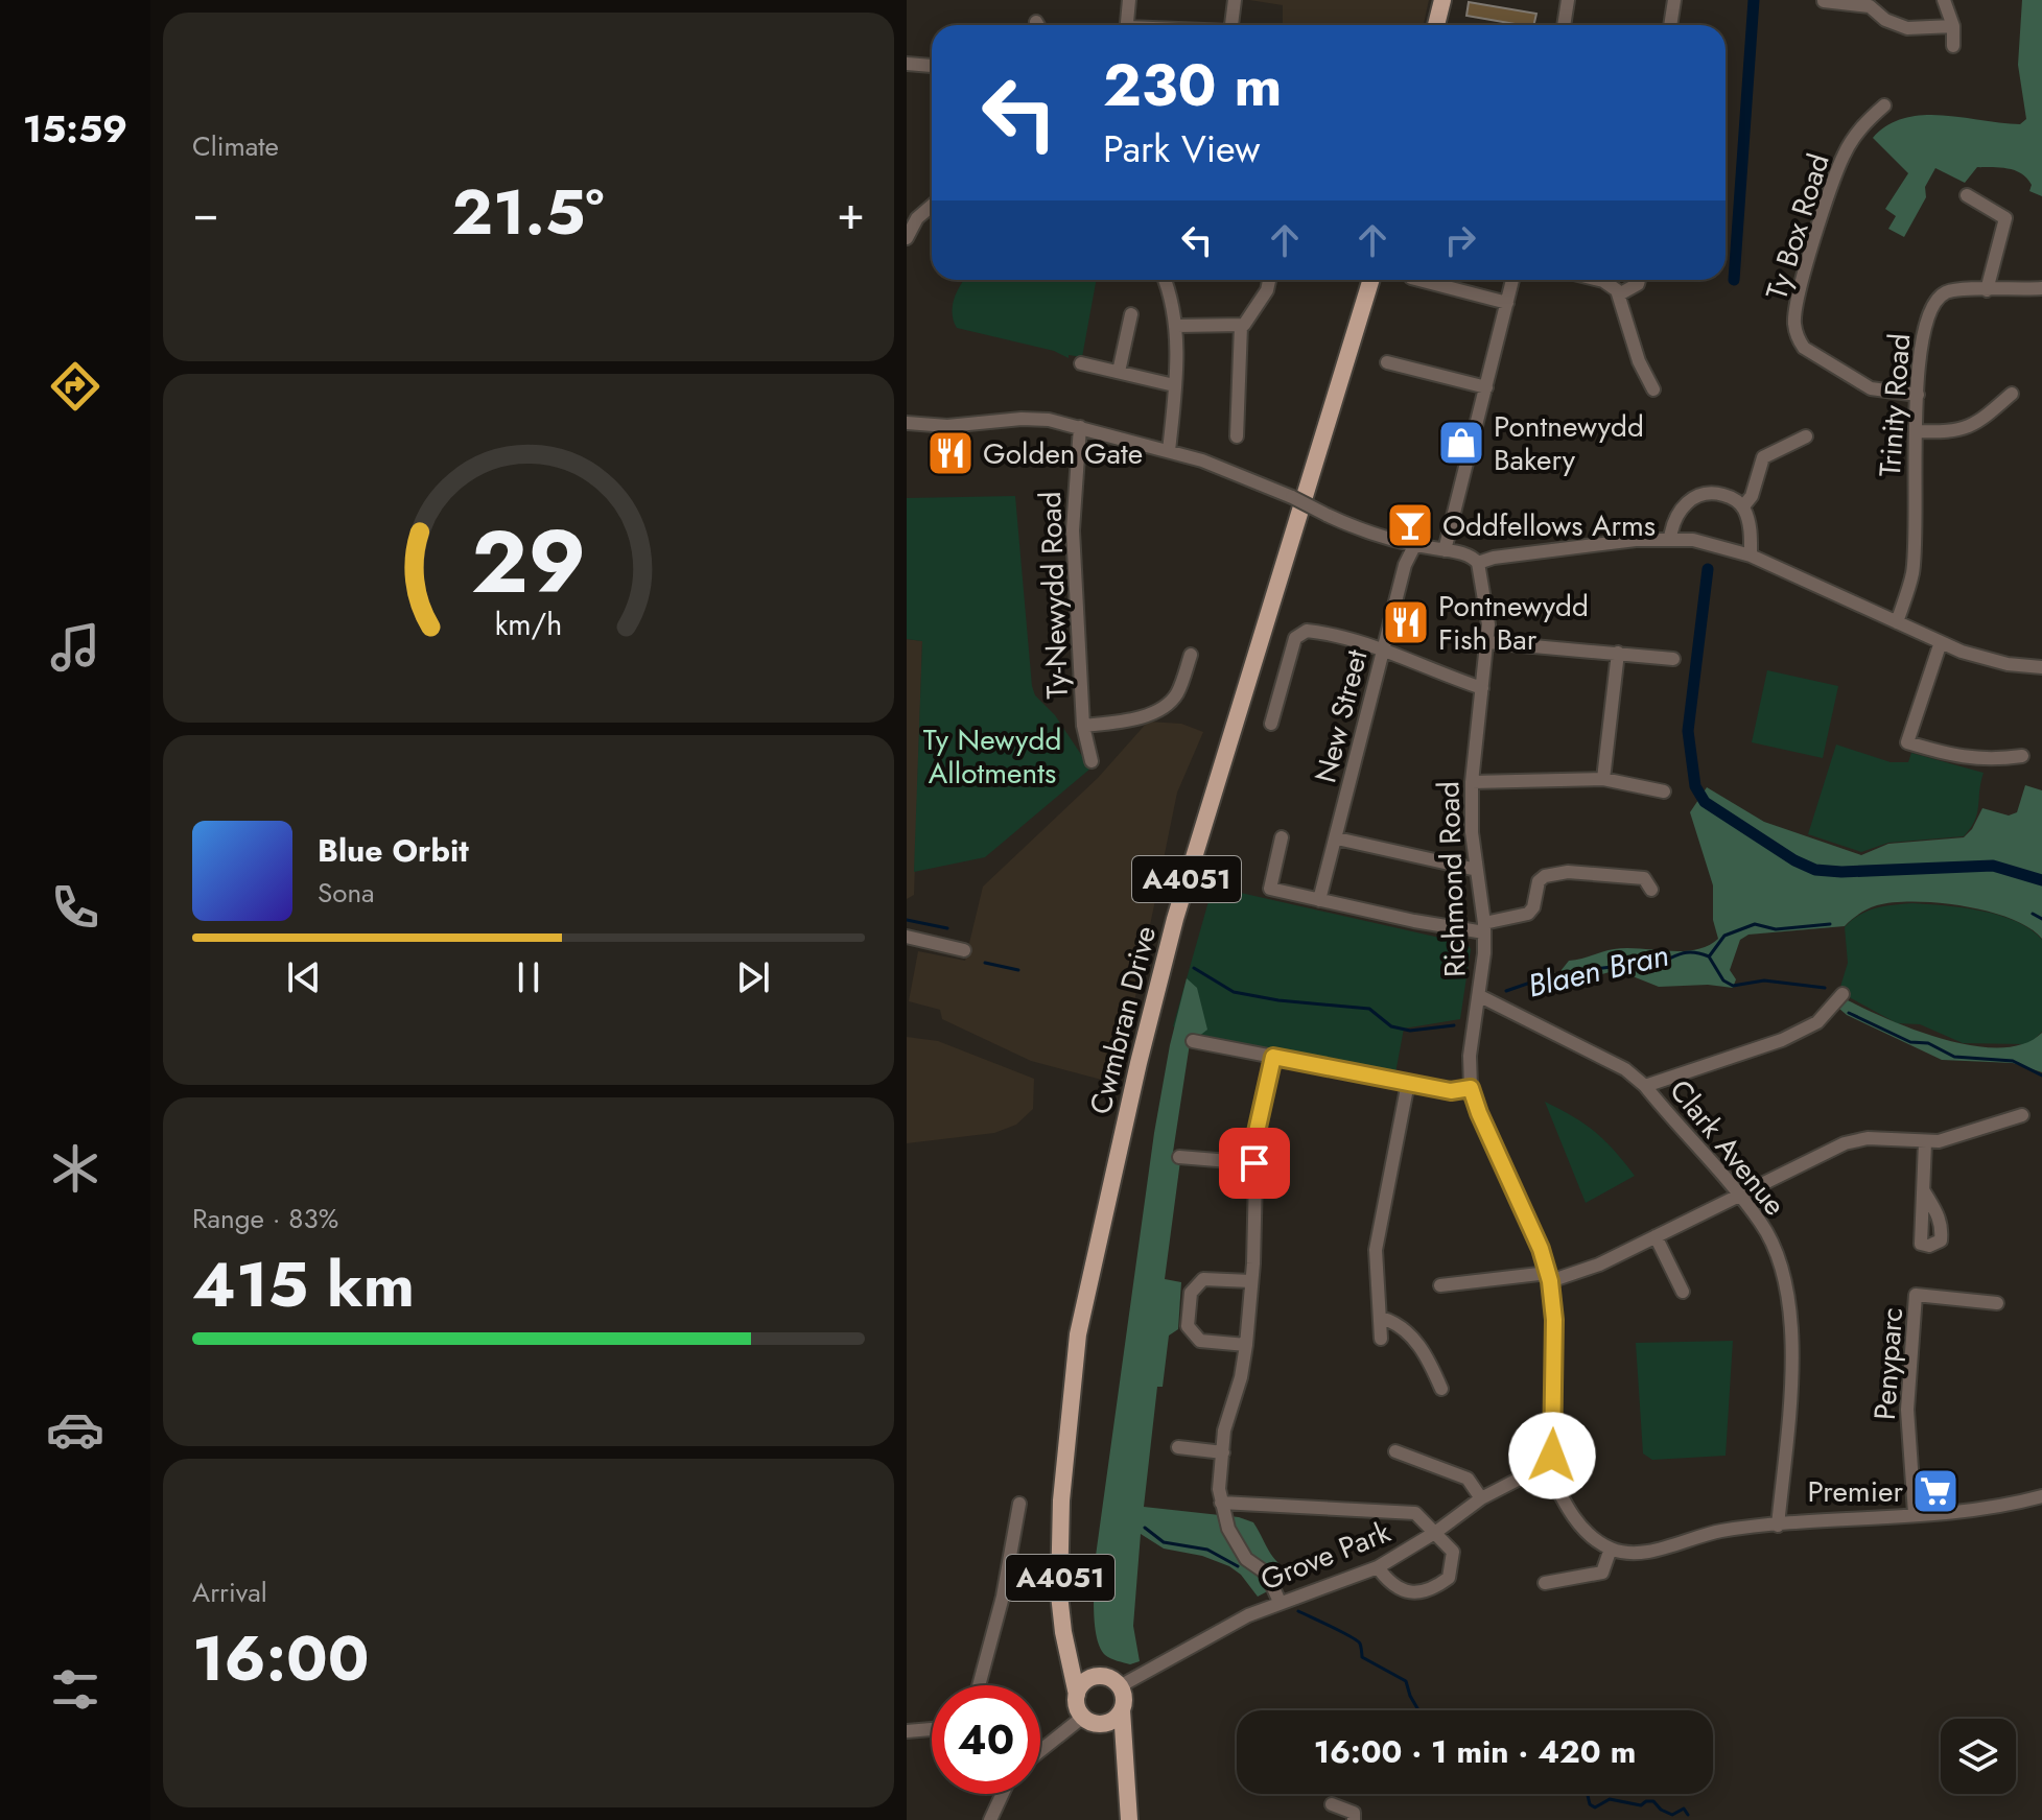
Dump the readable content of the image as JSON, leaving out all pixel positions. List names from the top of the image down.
{
  "streets": {
    "main road": ["A4051", "Cwmbran Drive"],
    "street": [
      "Ty Box Road",
      "Trinity Road",
      "Ty-Newydd Road",
      "New Street",
      "Richmond Road",
      "Clark Avenue",
      "Penyparc",
      "Grove Park"
    ]
  },
  "crossings": [
    ["Ty Box Road", "Trinity Road"],
    ["A4051", "Cwmbran Drive"],
    ["A4051", "Grove Park"],
    ["Richmond Road", "Clark Avenue"]
  ],
  "water": ["Blaen Bran"],
  "parks": ["Ty Newydd Allotments"],
  "places": {
    "shop": ["Pontnewydd Bakery"],
    "restaurant": ["Golden Gate", "Pontnewydd Fish Bar"],
    "bar": ["Oddfellows Arms"],
    "supermarket": ["Premier"]
  },
  "page": {
    "tabs": "15:59",
    "tile": [
      "Climate",
      ["Range · 83%", "415 km"],
      ["Arrival", "16:00"]
    ],
    "turn": ["230 m", "Park View"],
    "heat": ["−", "21.5°", "+"],
    "song": ["Blue Orbit", "Sona"],
    "limit": "40",
    "trip": "16:00 · 1 min · 420 m",
    "gauge": ["29", "km/h"]
  }
}
